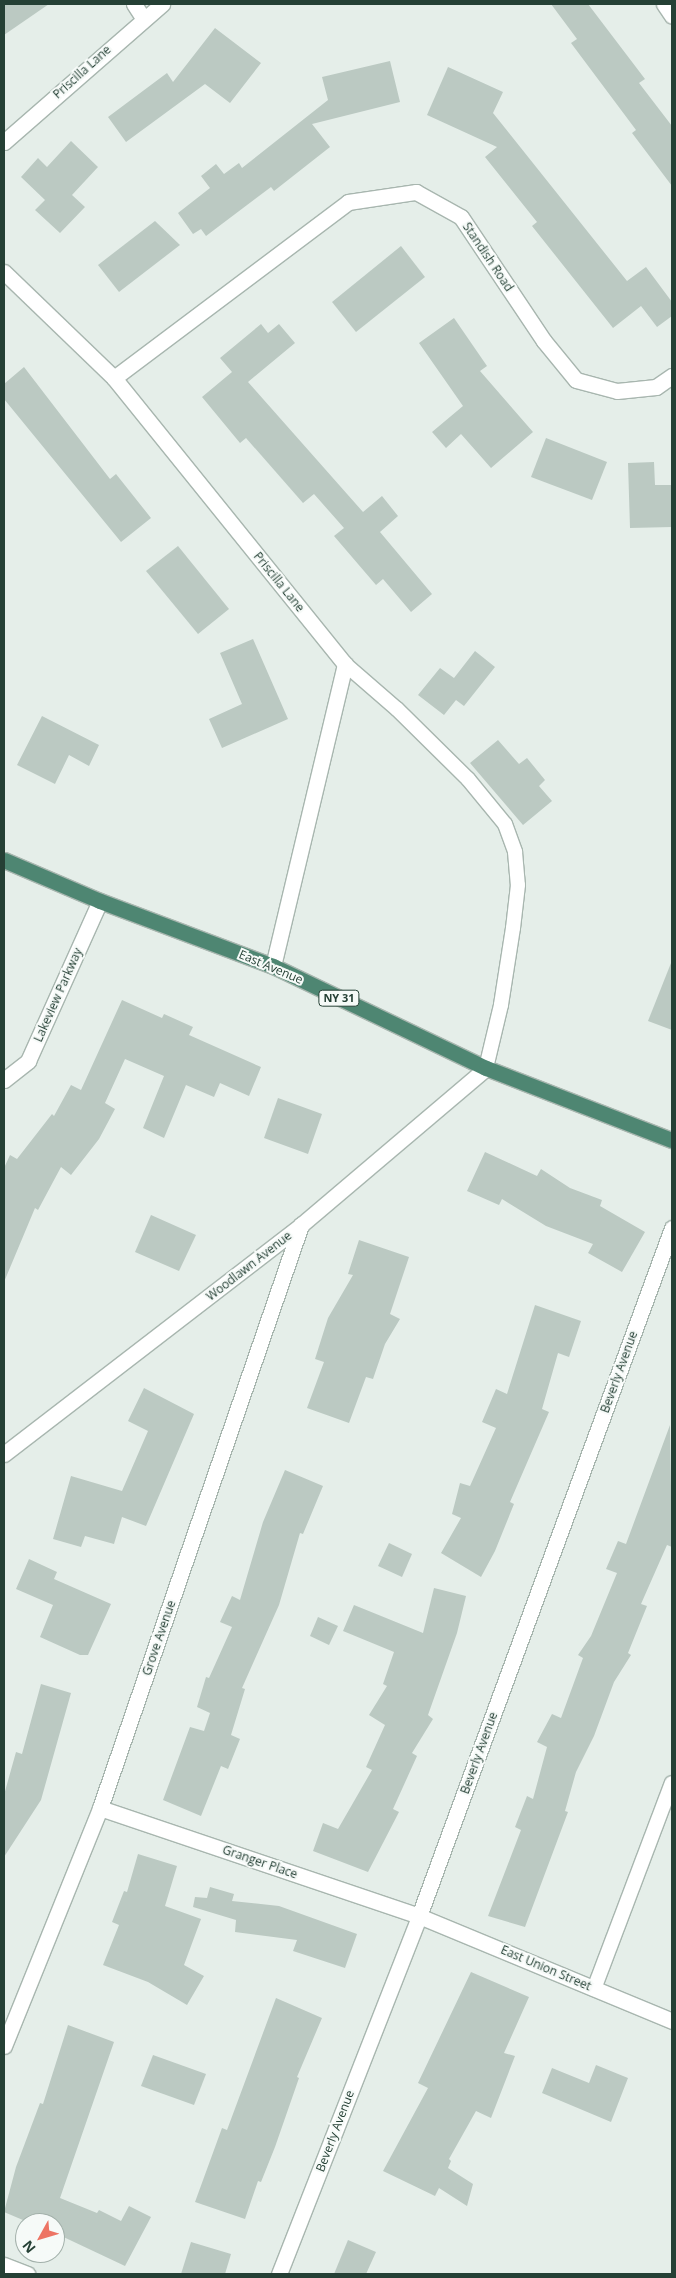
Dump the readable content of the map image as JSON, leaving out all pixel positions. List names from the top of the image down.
{
  "streets": {
    "highway": ["East Avenue", "NY 31"],
    "street": [
      "Priscilla Lane",
      "Standish Road",
      "Lakeview Parkway",
      "Woodlawn Avenue",
      "Beverly Avenue",
      "Grove Avenue",
      "Granger Place",
      "East Union Street"
    ]
  },
  "crossings": [
    ["Priscilla Lane", "Standish Road"],
    ["East Avenue", "Lakeview Parkway"],
    ["East Avenue", "Woodlawn Avenue"],
    ["Woodlawn Avenue", "Grove Avenue"],
    ["Beverly Avenue", "Granger Place"],
    ["Beverly Avenue", "East Union Street"],
    ["Grove Avenue", "Granger Place"],
    ["Granger Place", "East Union Street"]
  ],
  "north": "bottom left"
}
